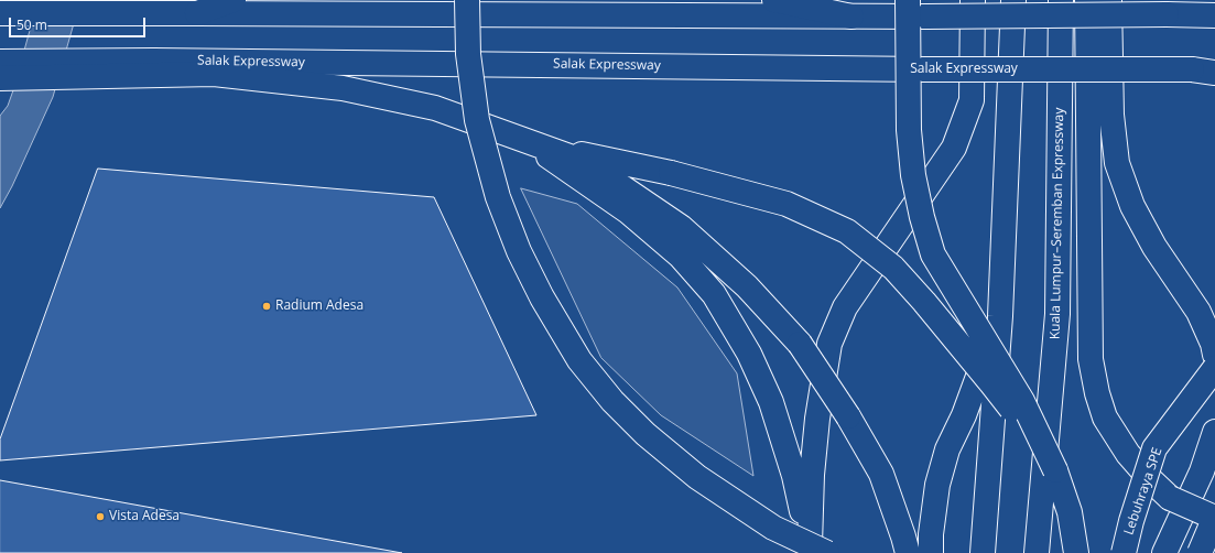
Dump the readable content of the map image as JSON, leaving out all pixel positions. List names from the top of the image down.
{
  "streets": {
    "highway": ["Salak Expressway", "Kuala Lumpur–Seremban Expressway", "Lebuhraya SPE"]
  },
  "places": ["Radium Adesa", "Vista Adesa"],
  "scale_bar": "50 m"
}
